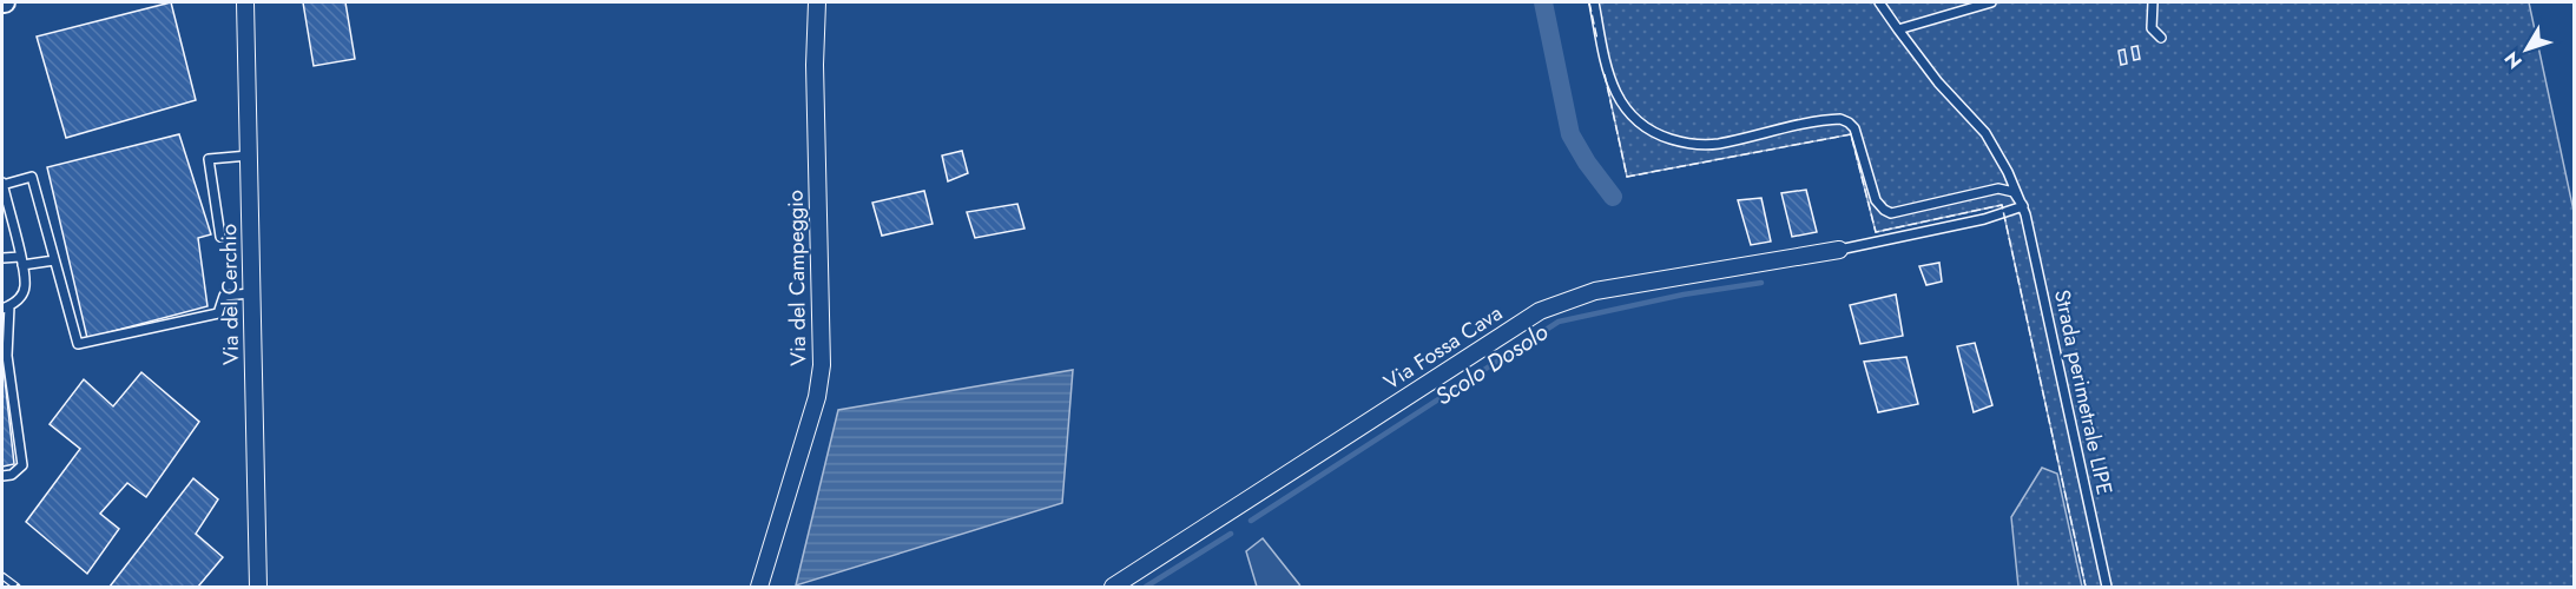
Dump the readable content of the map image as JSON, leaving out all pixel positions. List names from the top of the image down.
{
  "streets": {
    "street": ["Via del Campeggio", "Via del Cerchio", "Via Fossa Cava"],
    "lane": ["Strada perimetrale LIPE"]
  },
  "water": ["Scolo Dosolo"],
  "north": "bottom left"
}
